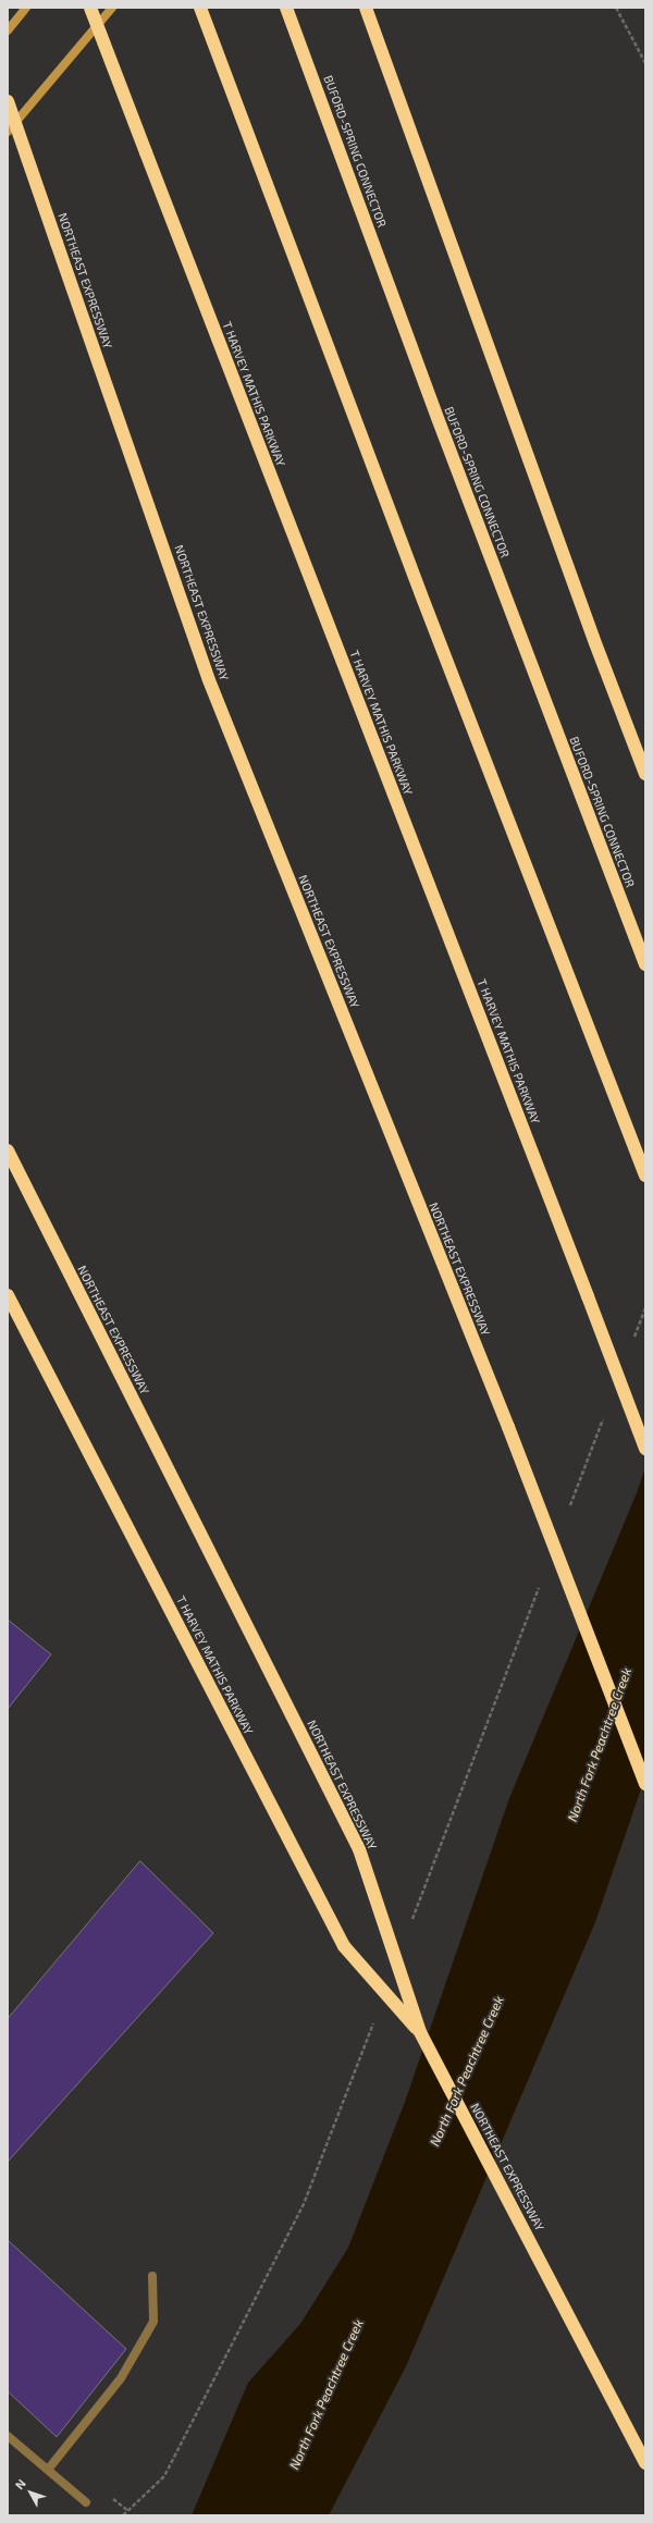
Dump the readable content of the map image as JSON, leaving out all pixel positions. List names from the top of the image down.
{
  "streets": {
    "highway": ["BUFORD-SPRING CONNECTOR", "NORTHEAST EXPRESSWAY", "T HARVEY MATHIS PARKWAY"]
  },
  "crossings": [
    ["NORTHEAST EXPRESSWAY", "T HARVEY MATHIS PARKWAY"]
  ],
  "water": ["North Fork Peachtree Creek"],
  "north": "top left"
}
